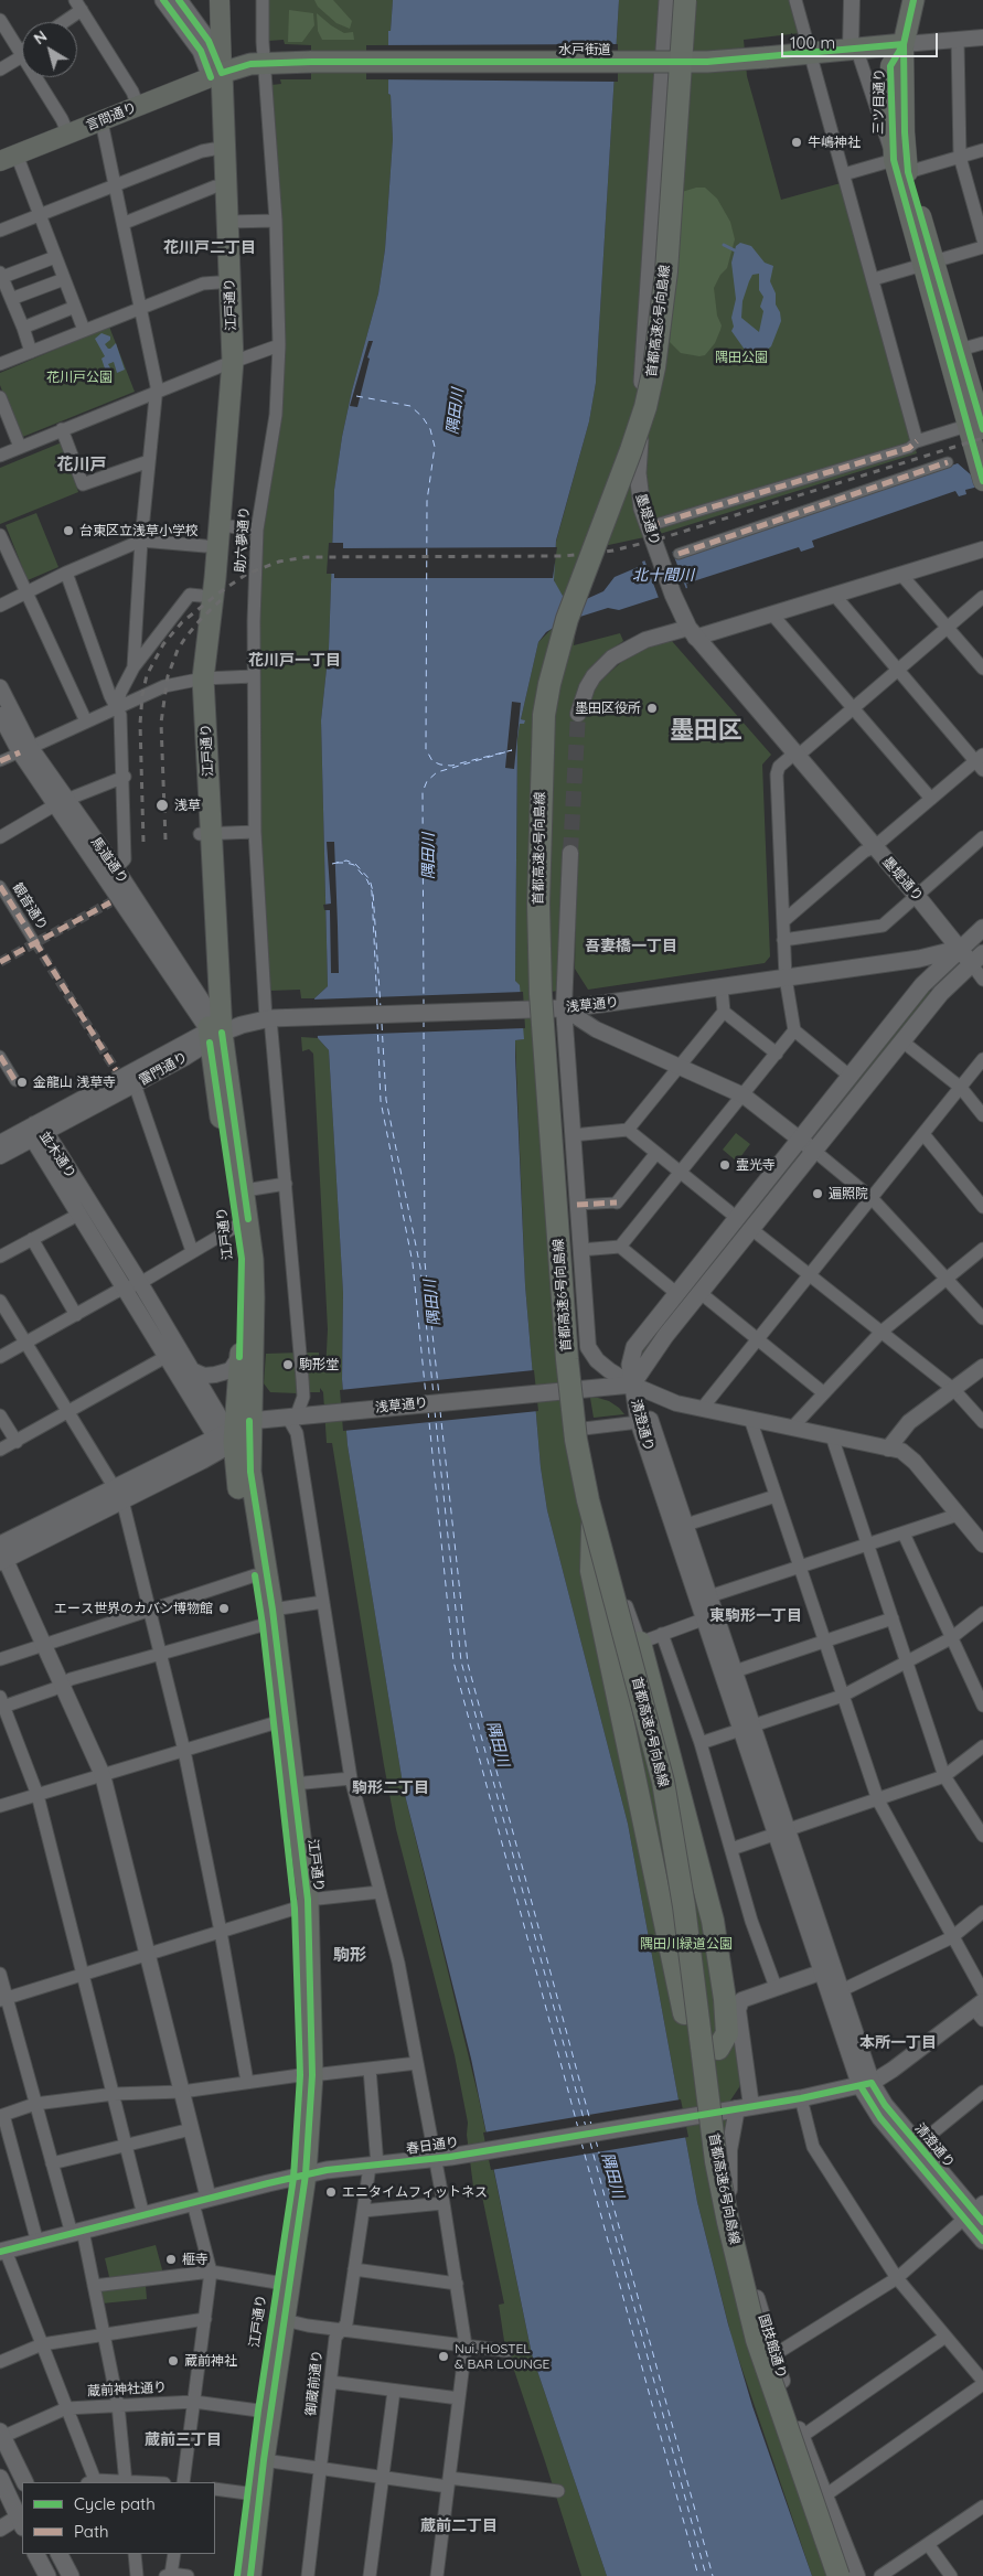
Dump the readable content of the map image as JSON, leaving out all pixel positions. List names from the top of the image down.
{
  "streets": {
    "highway": ["水戸街道", "江戸通り", "首都高速6号向島線"],
    "main road": [
      "三ツ目通り",
      "言問通り",
      "墨堤通り",
      "浅草通り",
      "清澄通り",
      "春日通り"
    ],
    "street": [
      "助六夢通り",
      "馬道通り",
      "観音通り",
      "雷門通り",
      "並木通り",
      "国技館通り",
      "御蔵前通り",
      "蔵前神社通り"
    ]
  },
  "crossings": [
    ["水戸街道", "三ツ目通り"],
    ["水戸街道", "言問通り"],
    ["水戸街道", "江戸通り"],
    ["水戸街道", "助六夢通り"],
    ["言問通り", "江戸通り"],
    ["江戸通り", "馬道通り"],
    ["江戸通り", "浅草通り"],
    ["江戸通り", "雷門通り"],
    ["江戸通り", "並木通り"],
    ["江戸通り", "春日通り"],
    ["江戸通り", "蔵前神社通り"],
    ["墨堤通り", "浅草通り"],
    ["助六夢通り", "浅草通り"],
    ["馬道通り", "浅草通り"],
    ["馬道通り", "雷門通り"],
    ["浅草通り", "雷門通り"],
    ["浅草通り", "並木通り"],
    ["浅草通り", "清澄通り"],
    ["雷門通り", "並木通り"],
    ["清澄通り", "春日通り"],
    ["清澄通り", "国技館通り"],
    ["春日通り", "国技館通り"],
    ["春日通り", "御蔵前通り"]
  ],
  "districts": [
    "花川戸二丁目",
    "花川戸",
    "花川戸一丁目",
    "墨田区",
    "吾妻橋一丁目",
    "東駒形一丁目",
    "駒形二丁目",
    "駒形",
    "本所一丁目",
    "蔵前三丁目",
    "蔵前二丁目"
  ],
  "water": ["隅田川", "北十間川"],
  "parks": ["隅田公園", "花川戸公園", "隅田川緑道公園"],
  "places": [
    "牛嶋神社",
    "台東区立浅草小学校",
    "墨田区役所",
    "浅草",
    "金龍山 浅草寺",
    "霊光寺",
    "遍照院",
    "駒形堂",
    "エース世界のカバン博物館",
    "エニタイムフィットネス",
    "榧寺",
    "Nui. HOSTEL & BAR LOUNGE",
    "蔵前神社"
  ],
  "legend": ["Cycle path", "Path"],
  "scale_bar": "100 m",
  "north": "top left"
}
